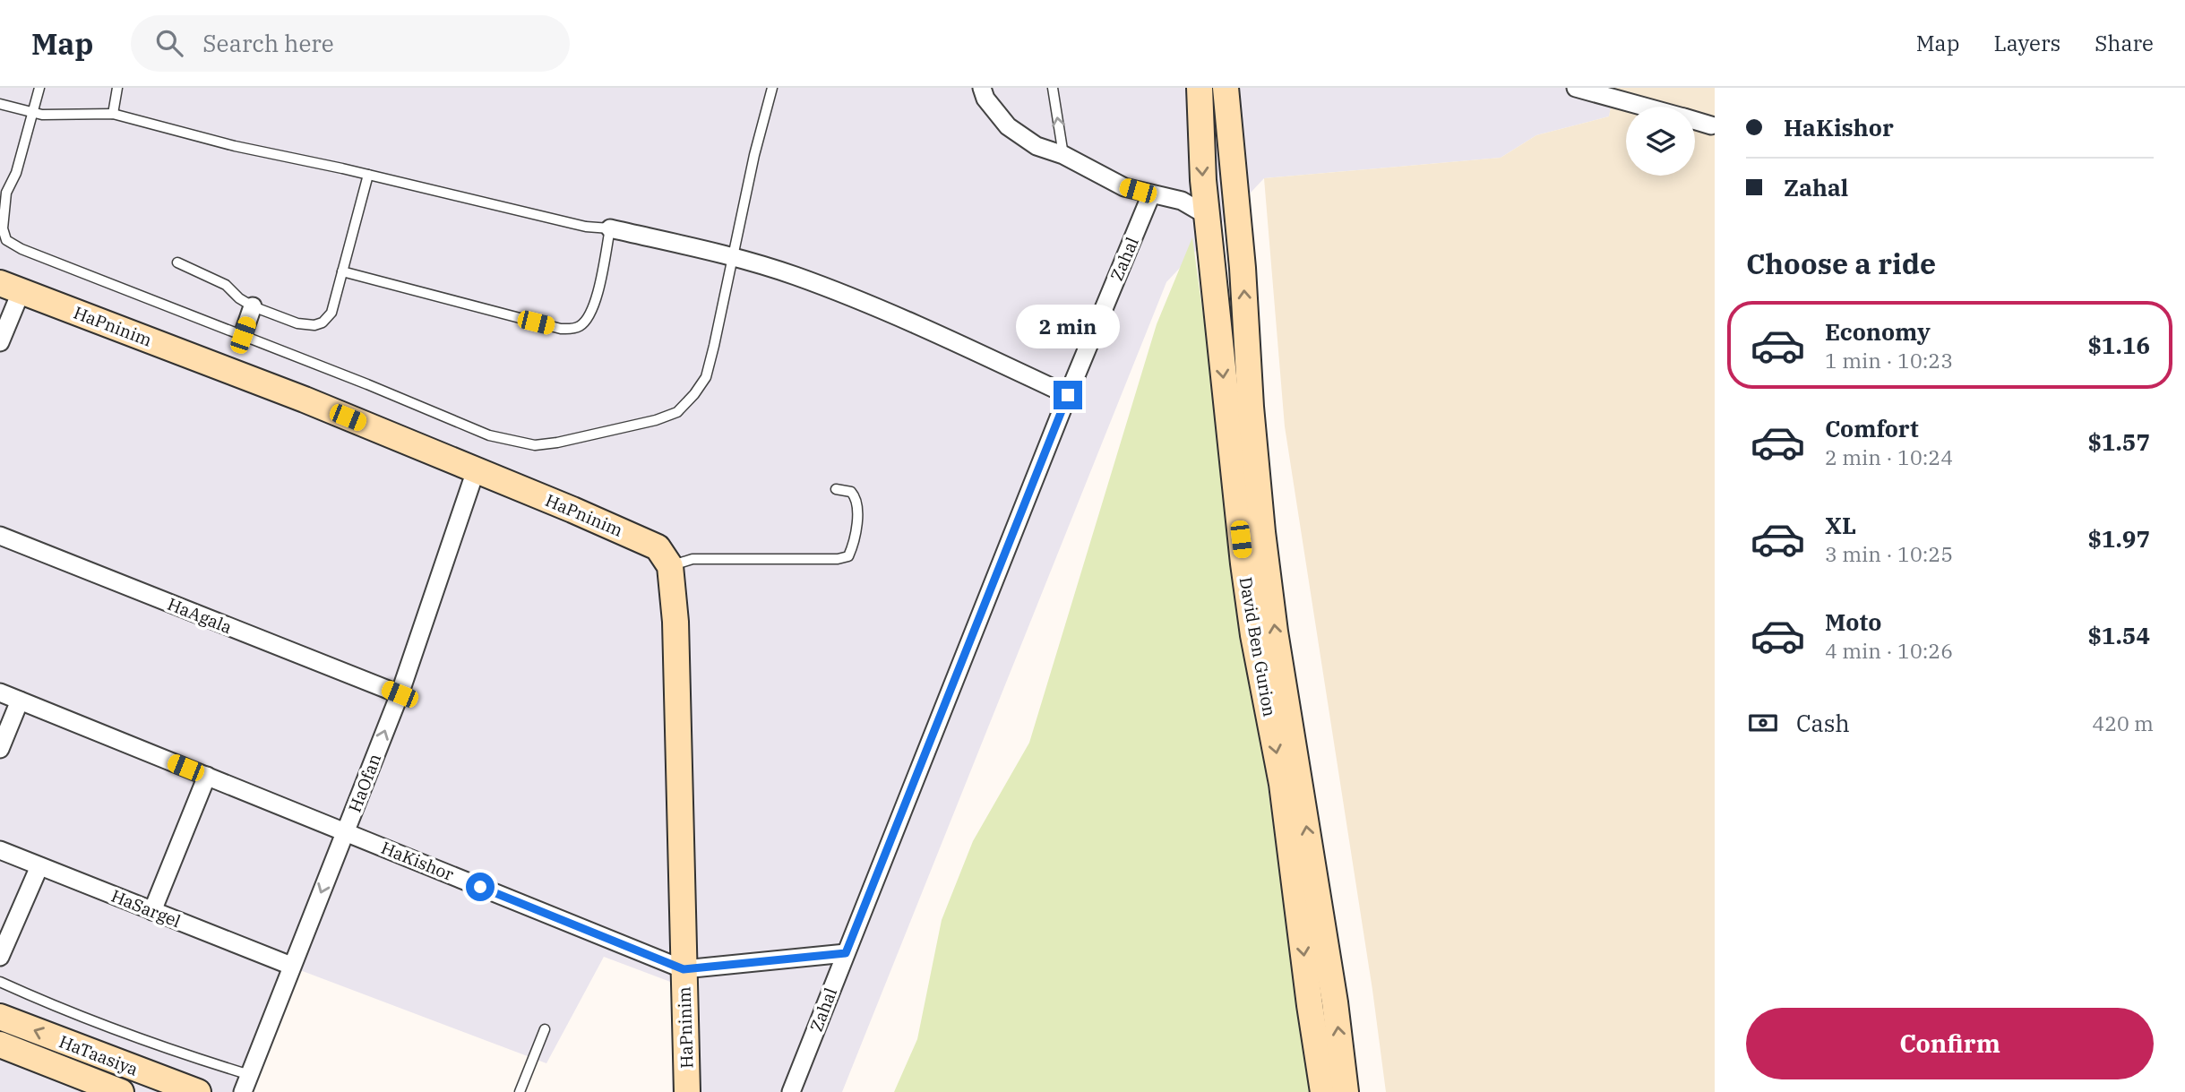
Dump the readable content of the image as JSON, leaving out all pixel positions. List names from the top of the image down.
{
  "streets": {
    "main road": ["HaPninim", "David Ben Gurion", "HaTaasiya"],
    "street": [
      "Zahal",
      "HaAgala",
      "HaOfan",
      "HaKishor",
      "HaSargel"
    ]
  },
  "crossings": [
    ["Zahal", "HaKishor"],
    ["HaPninim", "HaOfan"],
    ["HaPninim", "HaKishor"],
    ["HaAgala", "HaOfan"],
    ["HaOfan", "HaKishor"],
    ["HaOfan", "HaSargel"]
  ],
  "page": {
    "header": "Map",
    "search": "Search here",
    "nav": ["Map", "Layers", "Share"],
    "banner": ["HaKishor", "Zahal"],
    "heading": "Choose a ride",
    "list": [
      {
        "name": "Economy",
        "note": "1 min · 10:23",
        "value": "$1.16"
      },
      {
        "name": "Comfort",
        "note": "2 min · 10:24",
        "value": "$1.57"
      },
      {
        "name": "XL",
        "note": "3 min · 10:25",
        "value": "$1.97"
      },
      {
        "name": "Moto",
        "note": "4 min · 10:26",
        "value": "$1.54"
      }
    ],
    "bubble": "2 min",
    "pay": ["Cash", "420 m"],
    "buttons": "Confirm"
  }
}
